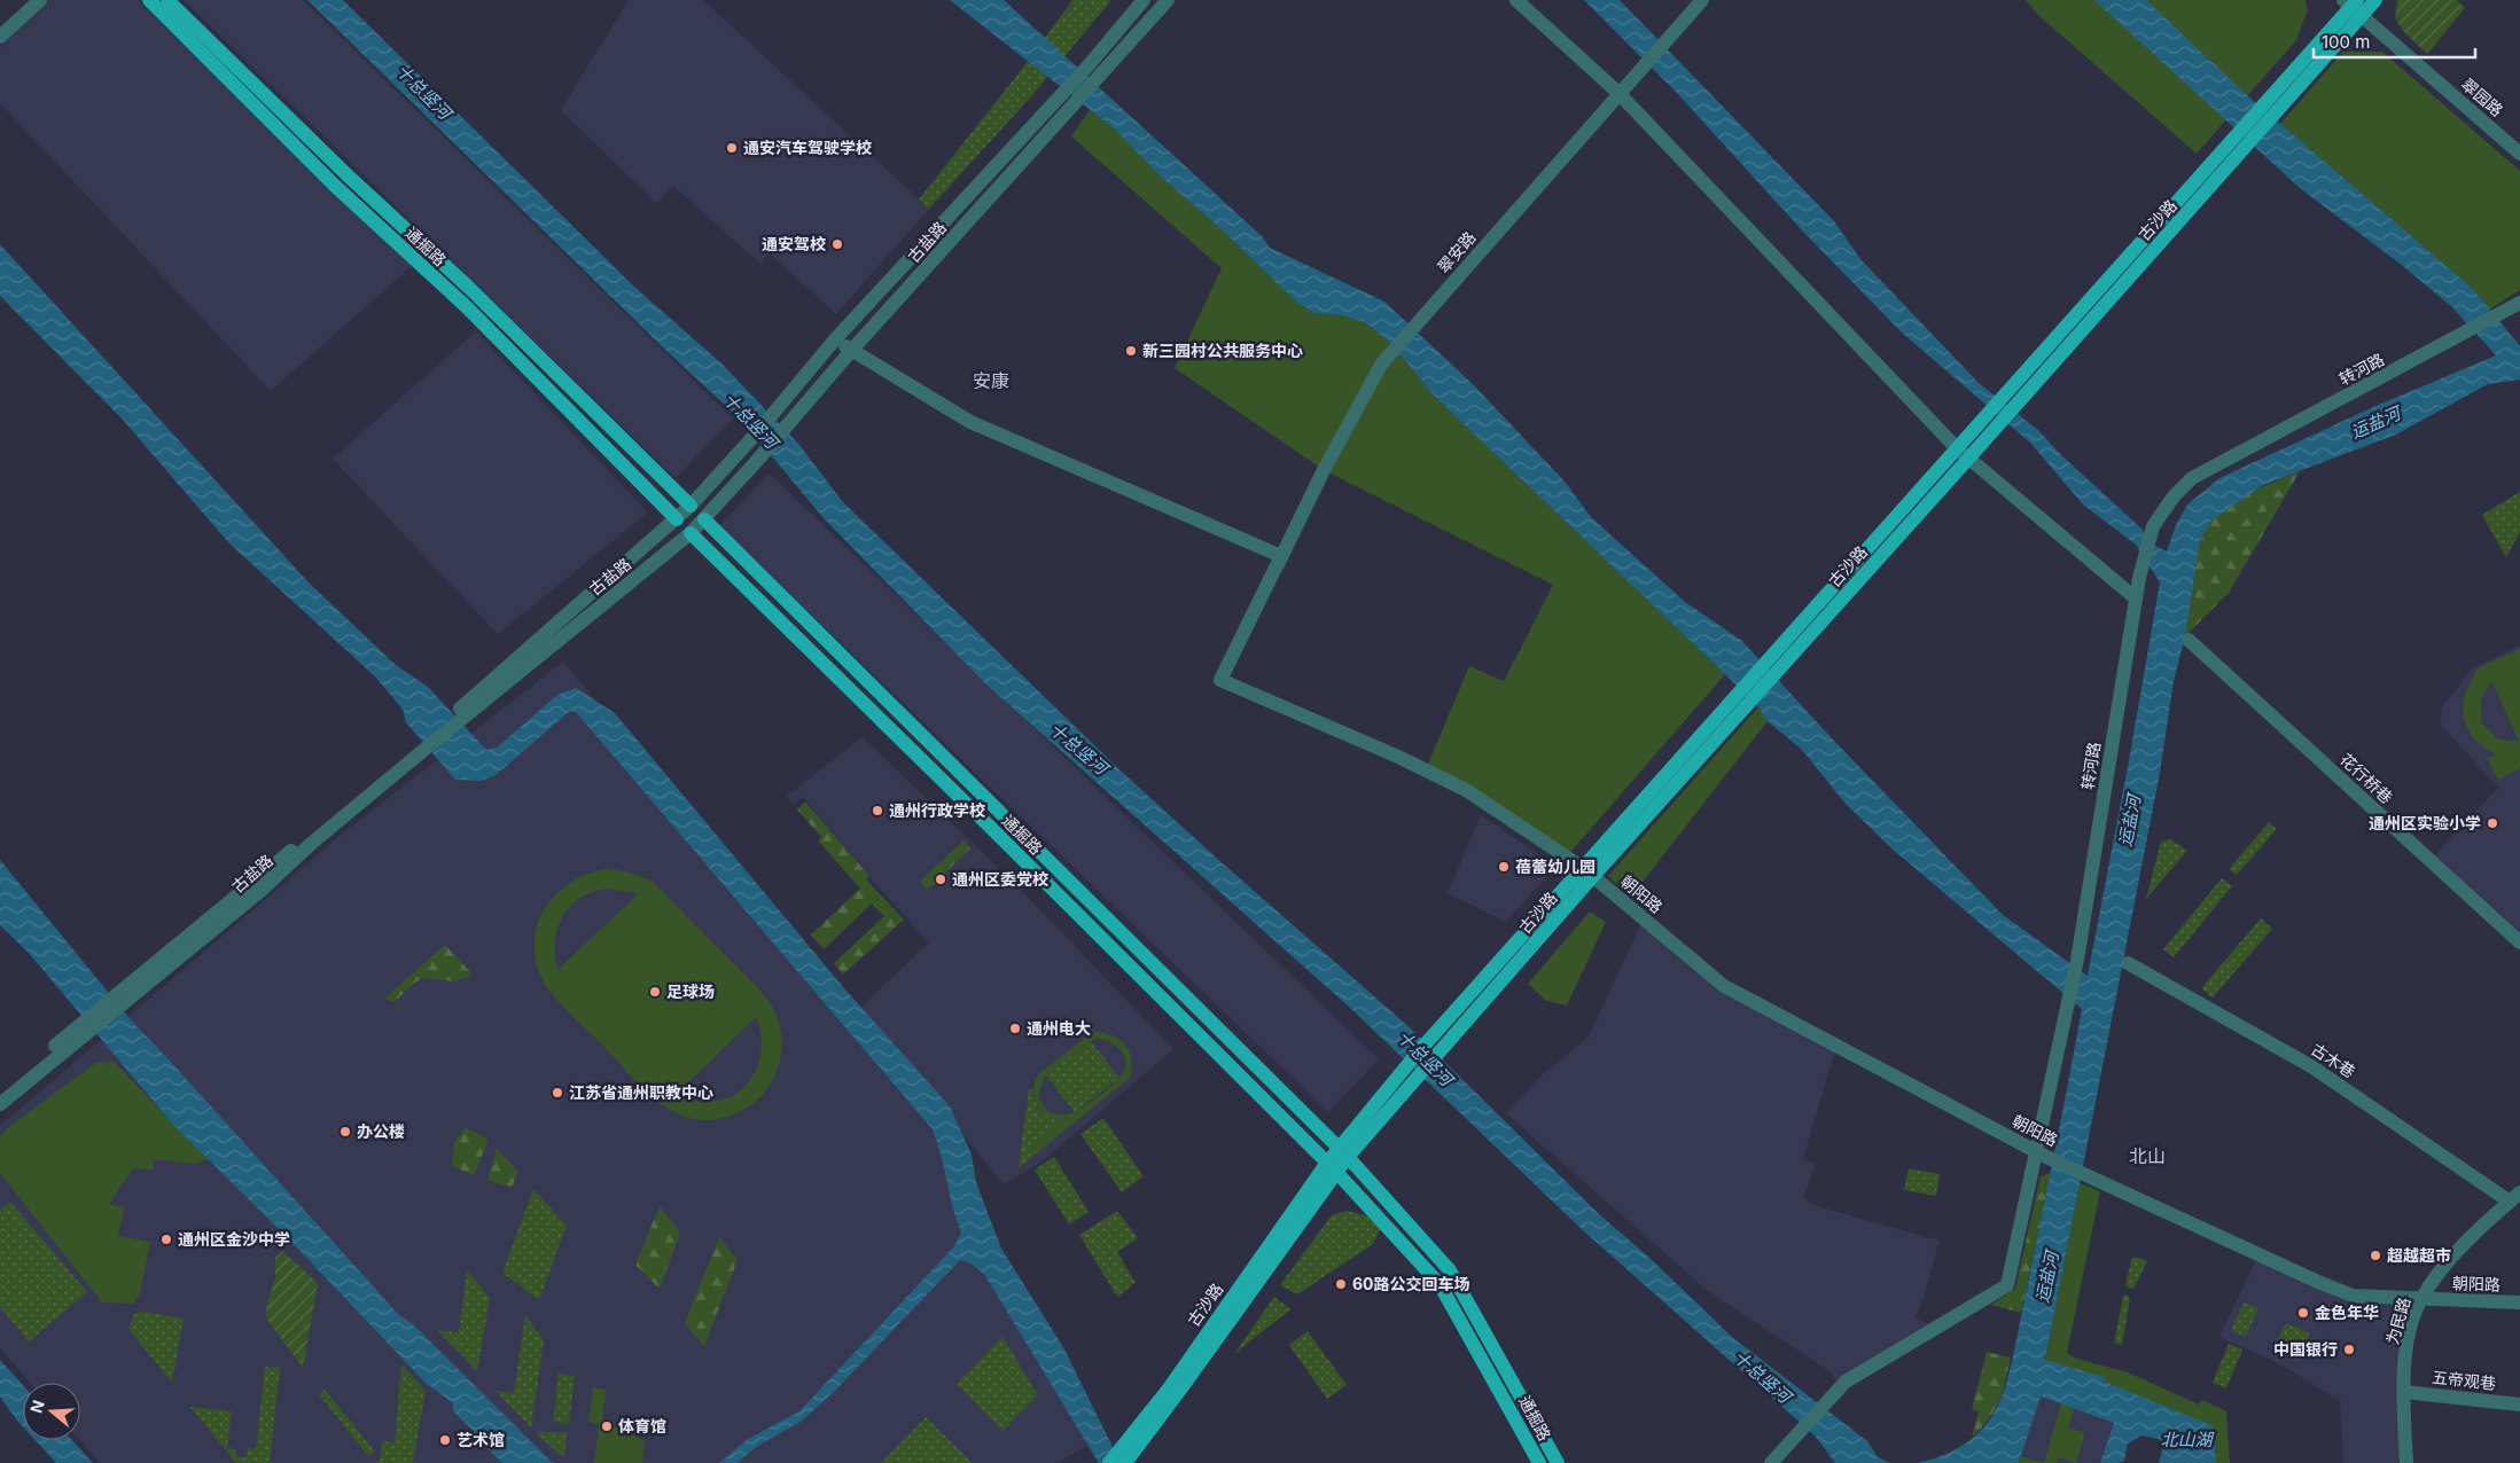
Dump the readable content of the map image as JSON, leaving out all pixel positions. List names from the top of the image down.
{
  "streets": {
    "main road": ["古沙路", "通掘路"],
    "street": [
      "翠园路",
      "古盐路",
      "翠安路",
      "转河路",
      "花行桥巷",
      "朝阳路",
      "古木巷",
      "为民路",
      "五帝观巷"
    ]
  },
  "crossings": [
    ["翠园路", "古沙路"],
    ["古沙路", "通掘路"],
    ["古沙路", "朝阳路"],
    ["古盐路", "通掘路"],
    ["翠安路", "朝阳路"],
    ["转河路", "朝阳路"],
    ["朝阳路", "为民路"],
    ["古木巷", "为民路"],
    ["为民路", "五帝观巷"]
  ],
  "districts": ["安康", "北山"],
  "water": ["十总竖河", "运盐河", "北山湖"],
  "places": [
    "通安汽车驾驶学校",
    "通安驾校",
    "新三园村公共服务中心",
    "通州行政学校",
    "通州区实验小学",
    "蓓蕾幼儿园",
    "通州区委党校",
    "足球场",
    "通州电大",
    "江苏省通州职教中心",
    "办公楼",
    "通州区金沙中学",
    "超越超市",
    "60路公交回车场",
    "金色年华",
    "中国银行",
    "体育馆",
    "艺术馆"
  ],
  "scale_bar": "100 m",
  "north": "left"
}
